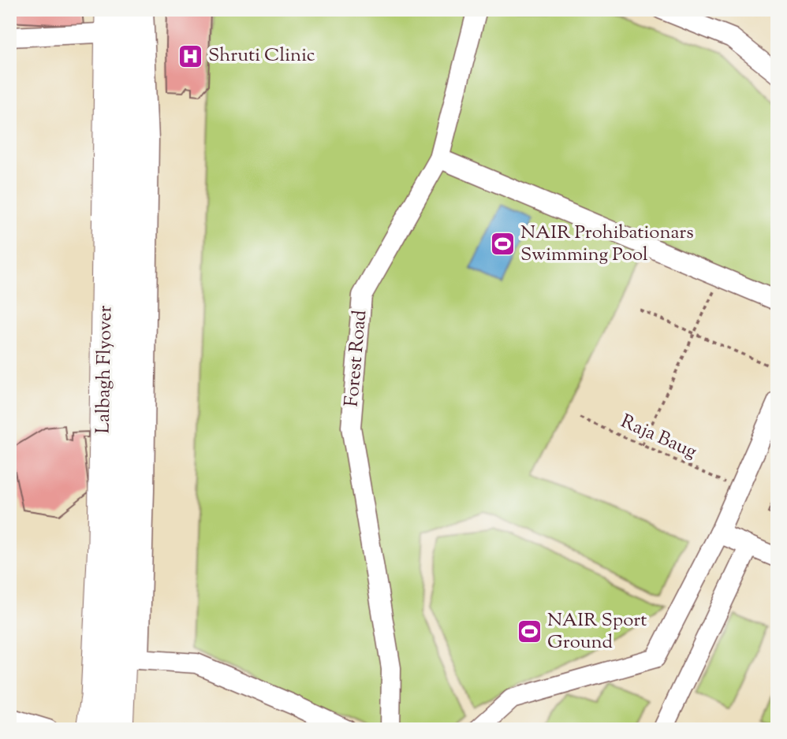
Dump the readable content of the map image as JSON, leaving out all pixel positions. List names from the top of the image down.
{
  "streets": {
    "highway": ["Lalbagh Flyover"],
    "street": ["Forest Road"],
    "path": ["Raja Baug"]
  },
  "places": {
    "hospital": ["Shruti Clinic"],
    "sports": ["NAIR Prohibationars Swimming Pool", "NAIR Sport Ground"]
  }
}
